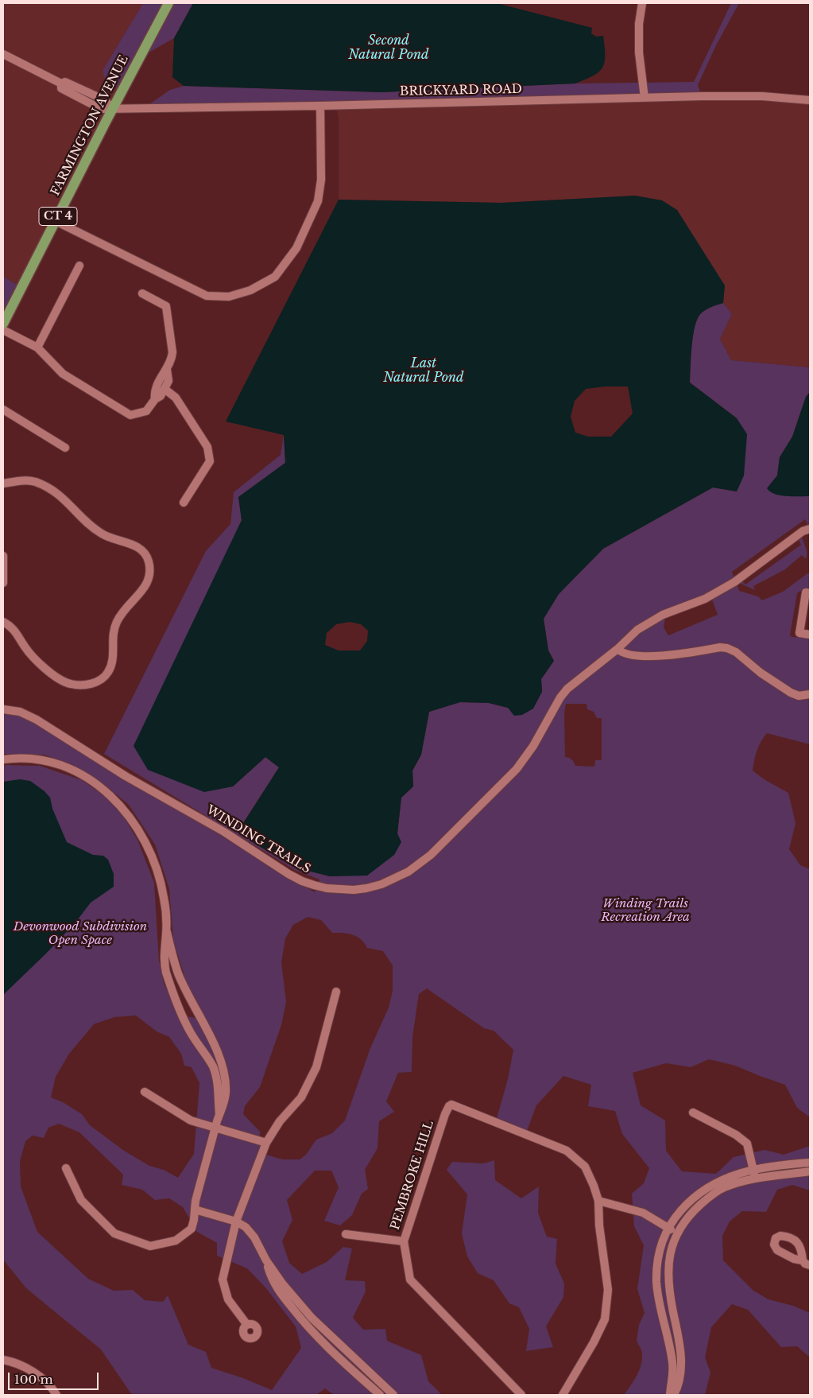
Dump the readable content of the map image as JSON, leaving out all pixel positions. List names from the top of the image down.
{
  "streets": {
    "main road": ["FARMINGTON AVENUE", "CT 4"],
    "street": ["BRICKYARD ROAD", "WINDING TRAILS", "PEMBROKE HILL"]
  },
  "crossings": [
    ["BRICKYARD ROAD", "FARMINGTON AVENUE"]
  ],
  "water": ["Second Natural Pond", "Last Natural Pond"],
  "parks": ["Winding Trails Recreation Area", "Devonwood Subdivision Open Space"],
  "scale_bar": "100 m"
}
